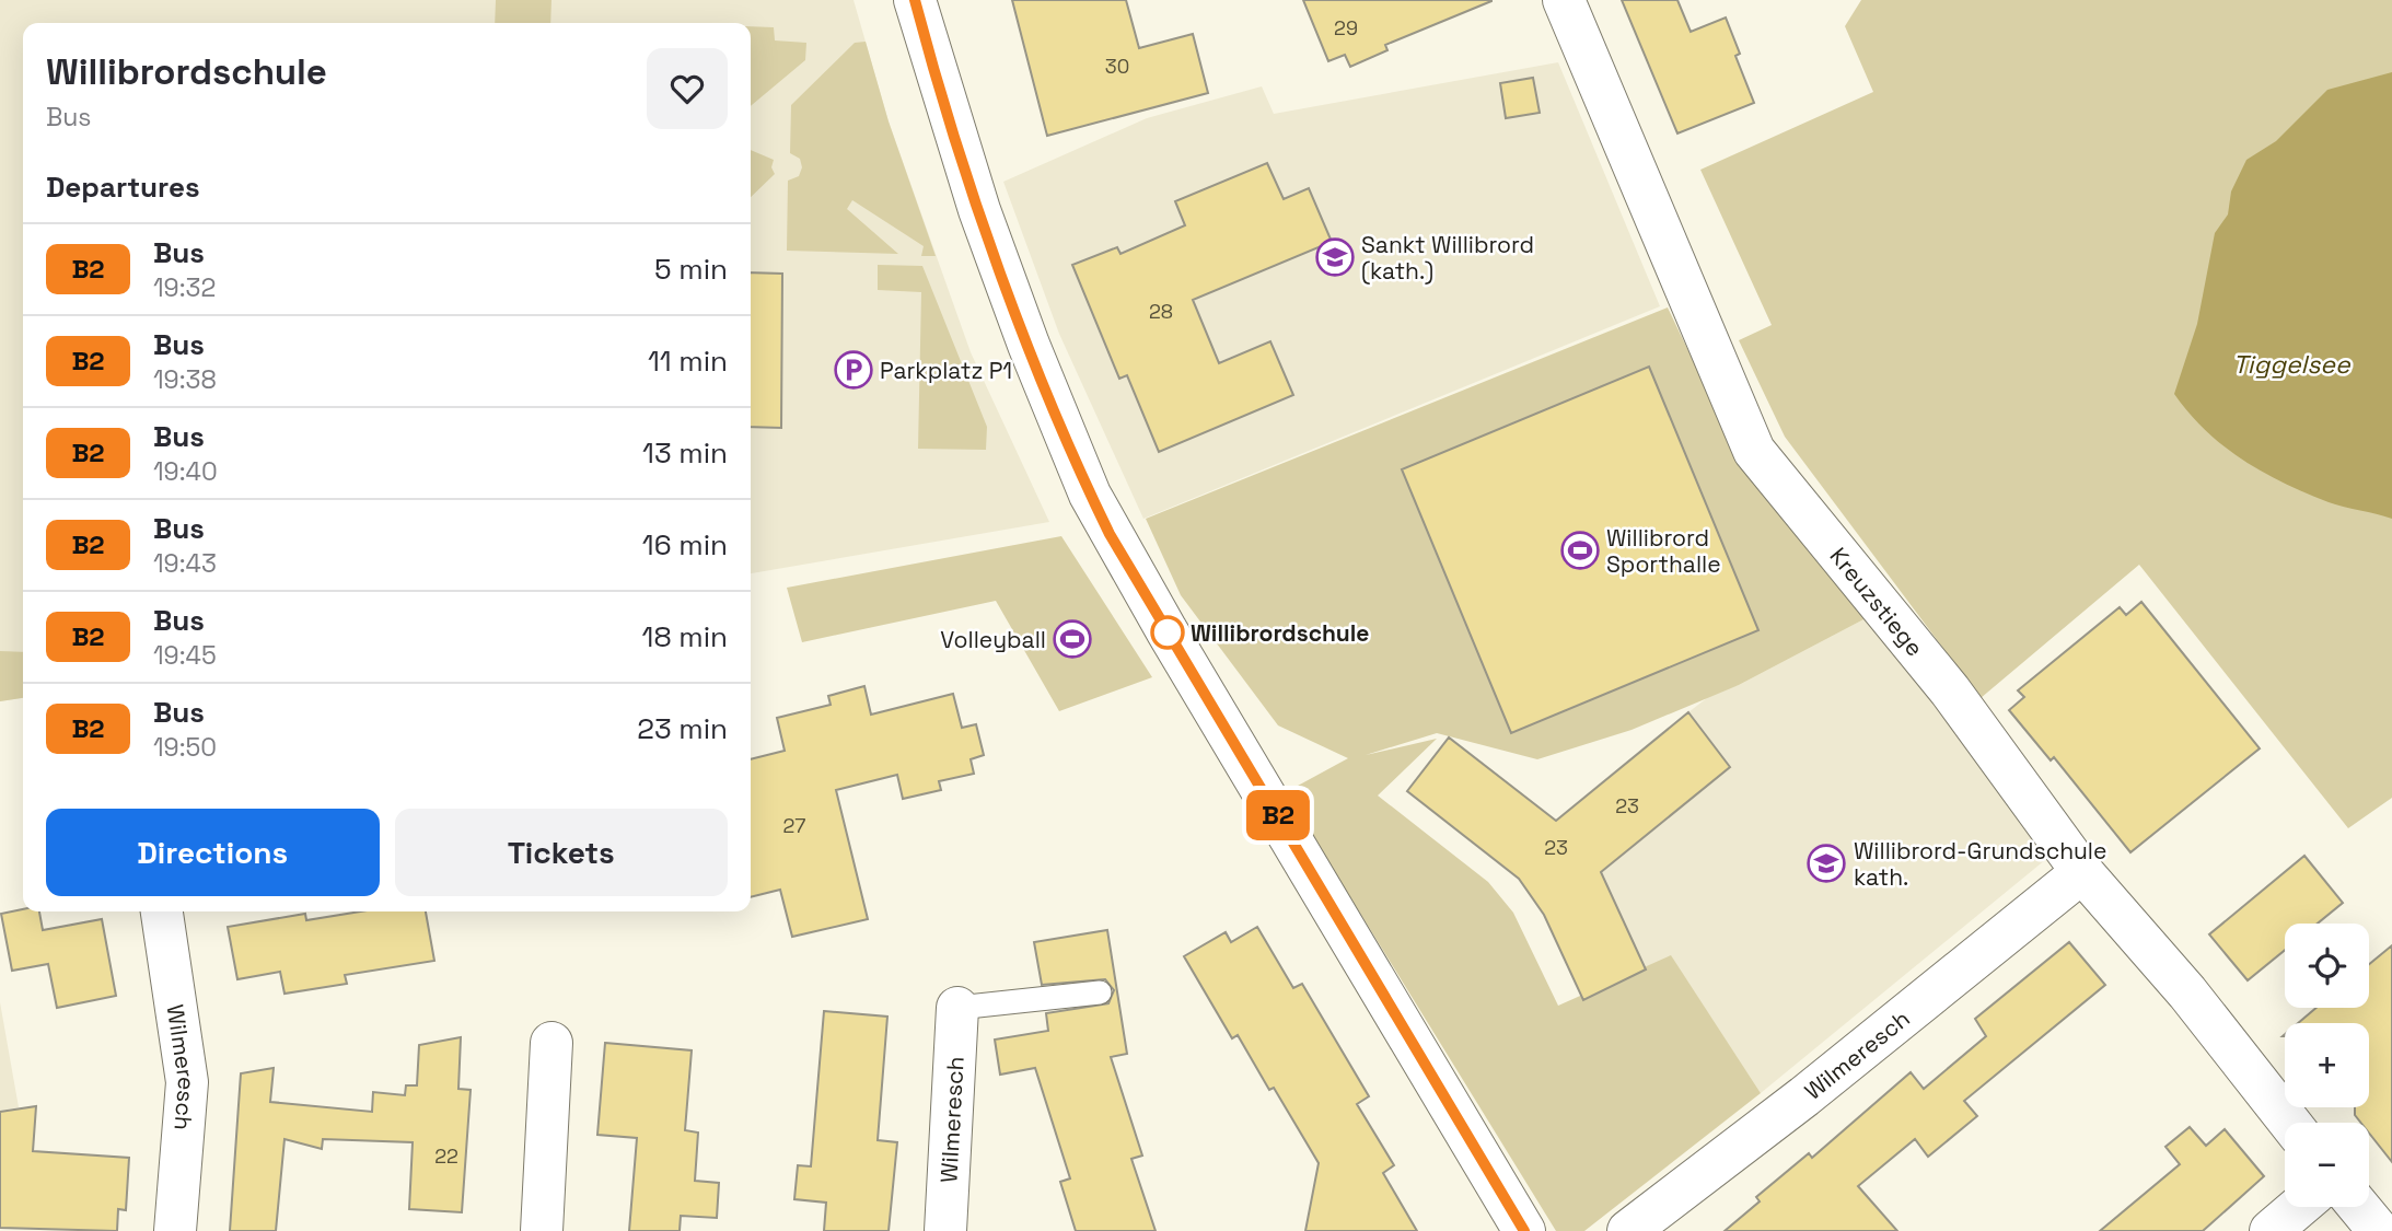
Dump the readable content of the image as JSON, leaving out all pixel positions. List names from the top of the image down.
{
  "streets": {
    "street": ["Kreuzstiege", "Wilmeresch"]
  },
  "crossings": [
    ["Kreuzstiege", "Wilmeresch"]
  ],
  "water": ["Tiggelsee"],
  "places": {
    "school or university": ["Sankt Willibrord (kath.)", "Willibrord-Grundschule kath."],
    "parking": ["Parkplatz P1"],
    "sports": ["Willibrord Sporthalle", "Volleyball"],
    "other": ["Willibrordschule"]
  },
  "lines": ["bus line B2"],
  "house_numbers": [
    "29",
    "30",
    "28",
    "23",
    "27",
    "23",
    "22"
  ],
  "page": {
    "on_map": "B2",
    "heading": [
      ["Willibrordschule", "Bus"],
      "Departures"
    ],
    "list": [
      {
        "mark": "B2",
        "name": "Bus",
        "note": "19:32",
        "value": "5 min"
      },
      {
        "mark": "B2",
        "name": "Bus",
        "note": "19:38",
        "value": "11 min"
      },
      {
        "mark": "B2",
        "name": "Bus",
        "note": "19:40",
        "value": "13 min"
      },
      {
        "mark": "B2",
        "name": "Bus",
        "note": "19:43",
        "value": "16 min"
      },
      {
        "mark": "B2",
        "name": "Bus",
        "note": "19:45",
        "value": "18 min"
      },
      {
        "mark": "B2",
        "name": "Bus",
        "note": "19:50",
        "value": "23 min"
      }
    ],
    "buttons": ["Directions", "Tickets"],
    "map_buttons": ["+", "−"]
  }
}
